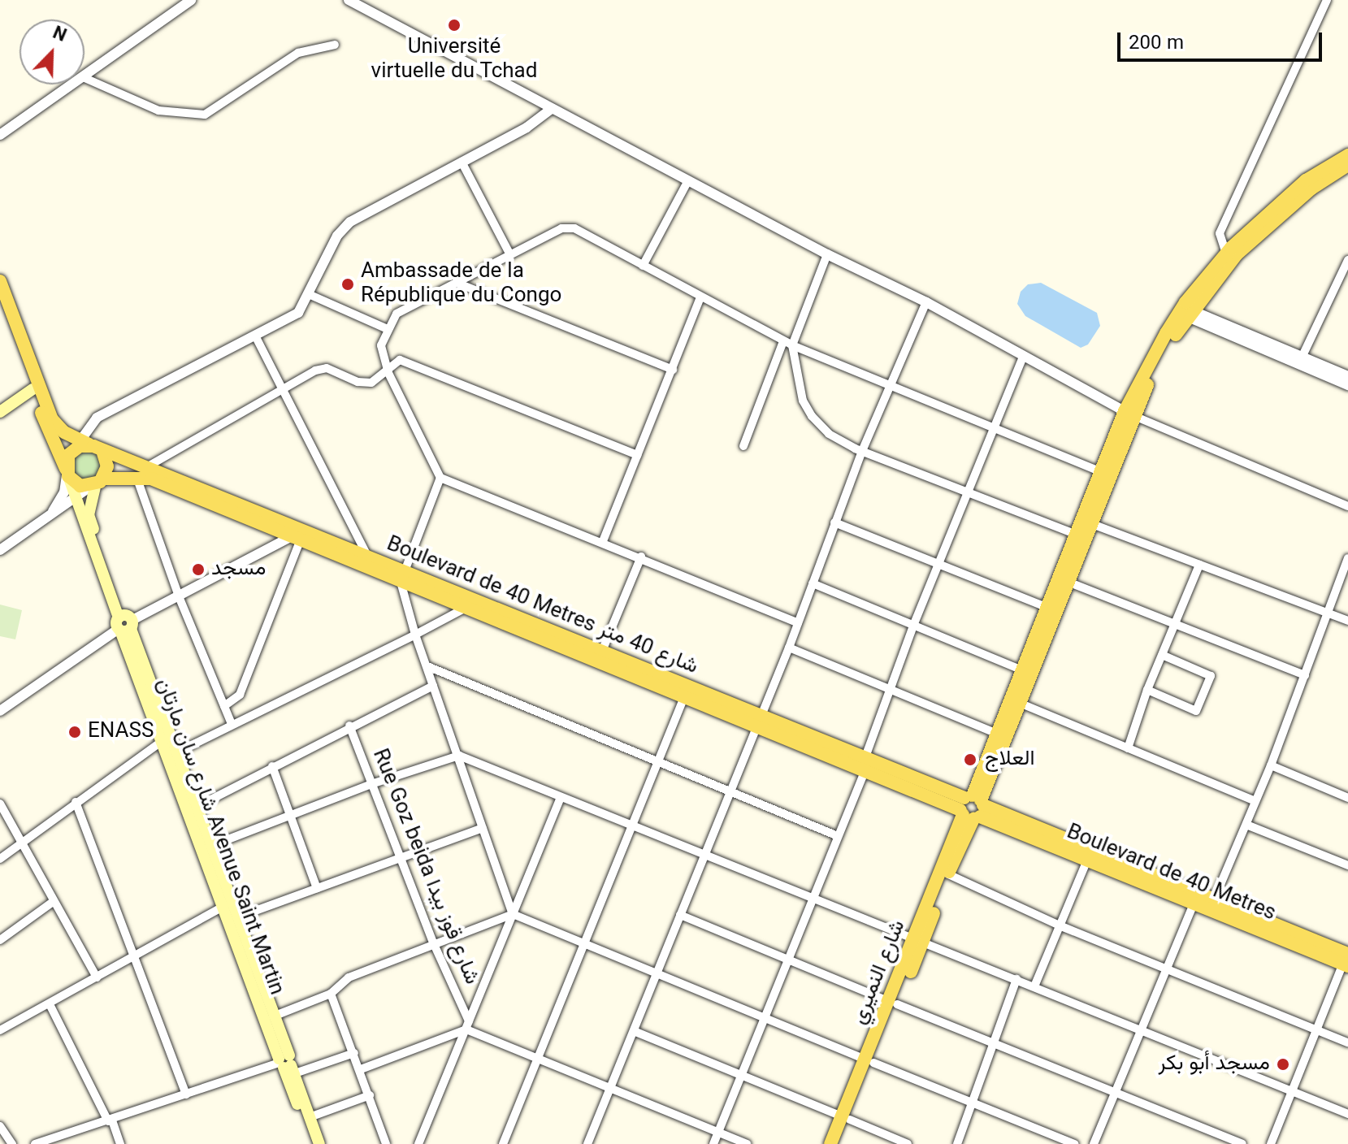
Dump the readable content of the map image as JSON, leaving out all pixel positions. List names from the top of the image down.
{
  "streets": {
    "main road": [
      "Boulevard de 40 Metres شارع 40 متر",
      "شارع سان مارتان Avenue Saint Martin",
      "Boulevard de 40 Metres",
      "شارع النميري"
    ],
    "street": ["Rue Goz beida شارع قوز بيدا"]
  },
  "crossings": [
    ["Boulevard de 40 Metres شارع 40 متر", "شارع سان مارتان Avenue Saint Martin"],
    ["Boulevard de 40 Metres شارع 40 متر", "Boulevard de 40 Metres"],
    ["Boulevard de 40 Metres شارع 40 متر", "شارع النميري"],
    ["Boulevard de 40 Metres", "شارع النميري"]
  ],
  "places": [
    "Université virtuelle du Tchad",
    "Ambassade de la République du Congo",
    "مسجد",
    "ENASS",
    "العلاج",
    "مسجد أبو بكر"
  ],
  "scale_bar": "200 m",
  "north": "top right"
}
